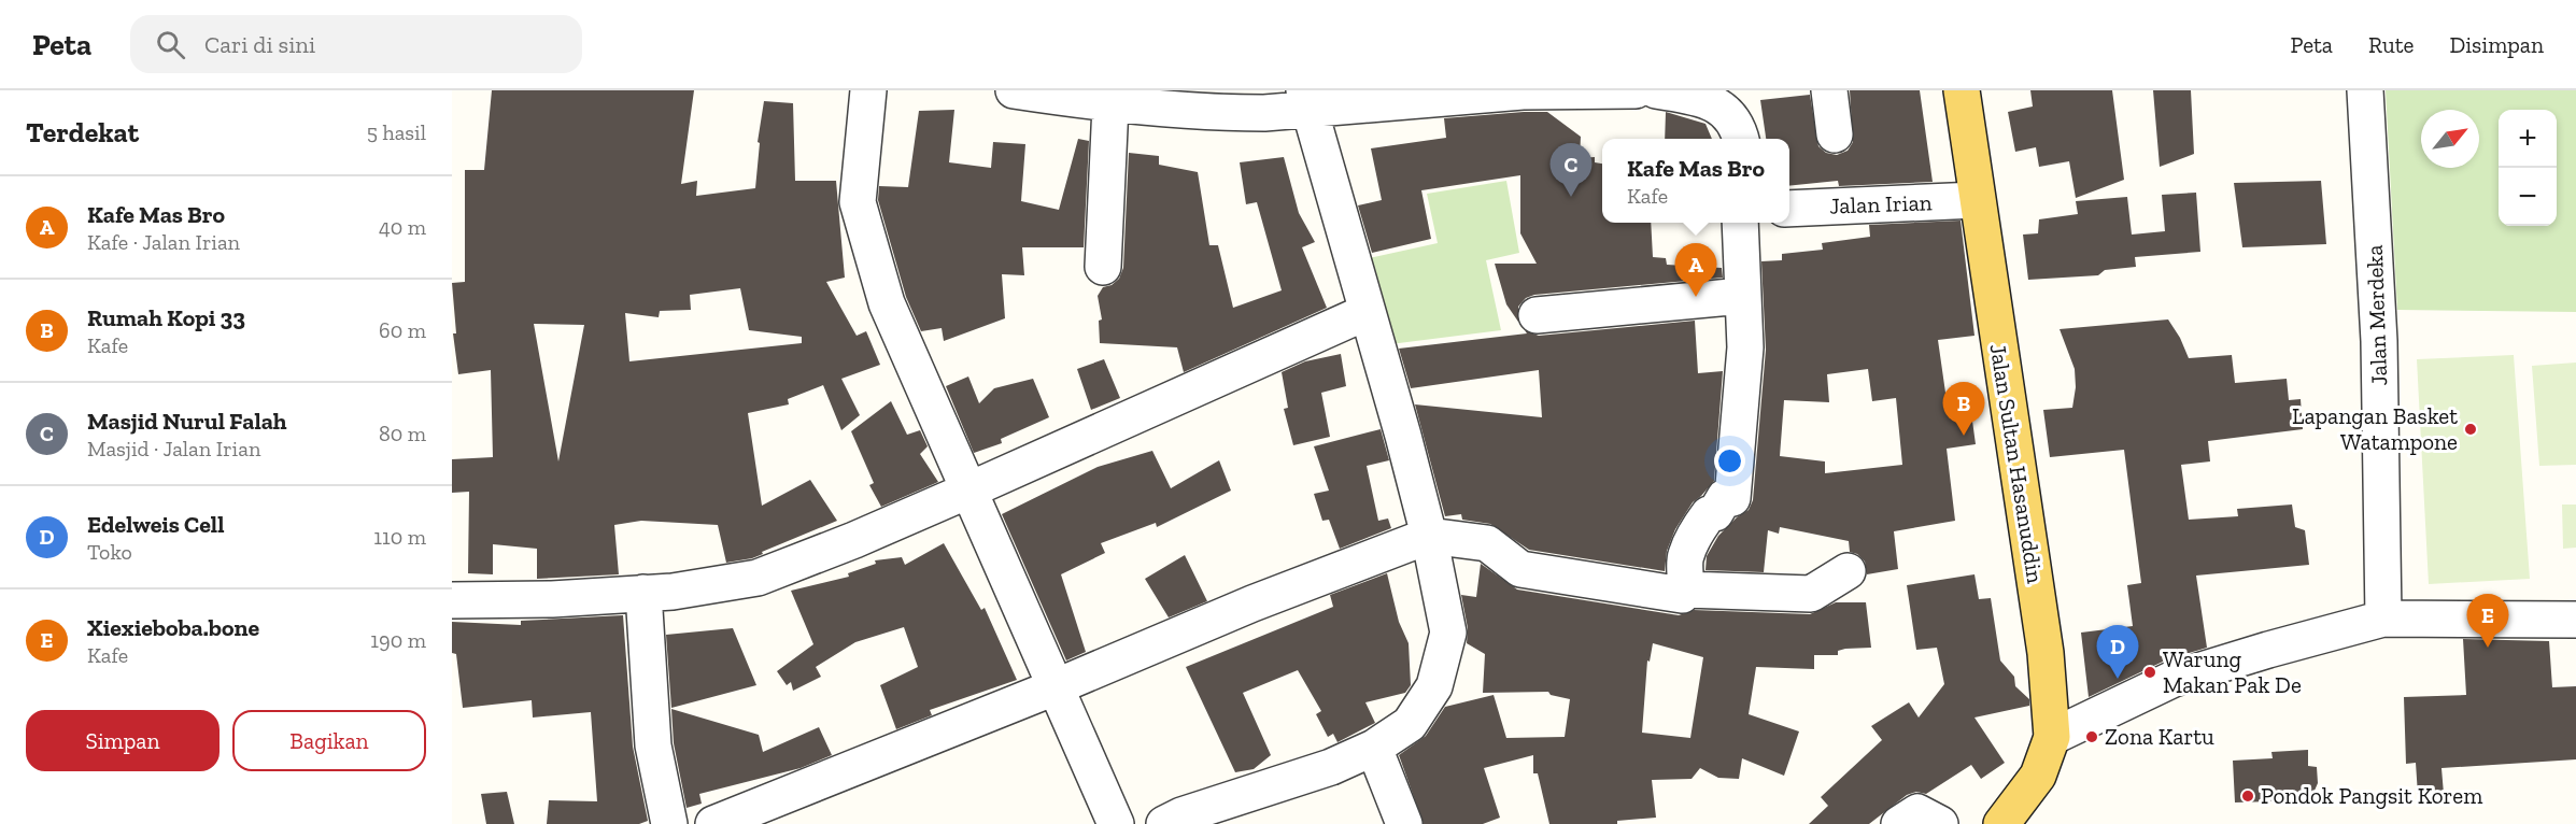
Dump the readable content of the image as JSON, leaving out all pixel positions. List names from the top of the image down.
{
  "streets": {
    "main road": ["Jalan Sultan Hasanuddin"],
    "street": ["Jalan Irian", "Jalan Merdeka"]
  },
  "crossings": [
    ["Jalan Irian", "Jalan Sultan Hasanuddin"]
  ],
  "places": [
    "Lapangan Basket Watampone",
    "Warung Makan Pak De",
    "Zona Kartu",
    "Pondok Pangsit Korem"
  ],
  "north": "top right",
  "page": {
    "header": "Peta",
    "search": "Cari di sini",
    "nav": ["Peta", "Rute", "Disimpan"],
    "heading": ["Terdekat", "5 hasil"],
    "map_buttons": ["+", "−"],
    "popup": ["Kafe Mas Bro", "Kafe"],
    "pins": [
      "C",
      "A",
      "B",
      "E",
      "D"
    ],
    "list": [
      {
        "mark": "A",
        "name": "Kafe Mas Bro",
        "note": "Kafe · Jalan Irian",
        "value": "40 m"
      },
      {
        "mark": "B",
        "name": "Rumah Kopi 33",
        "note": "Kafe",
        "value": "60 m"
      },
      {
        "mark": "C",
        "name": "Masjid Nurul Falah",
        "note": "Masjid · Jalan Irian",
        "value": "80 m"
      },
      {
        "mark": "D",
        "name": "Edelweis Cell",
        "note": "Toko",
        "value": "110 m"
      },
      {
        "mark": "E",
        "name": "Xiexieboba.bone",
        "note": "Kafe",
        "value": "190 m"
      }
    ],
    "buttons": ["Simpan", "Bagikan"]
  }
}
